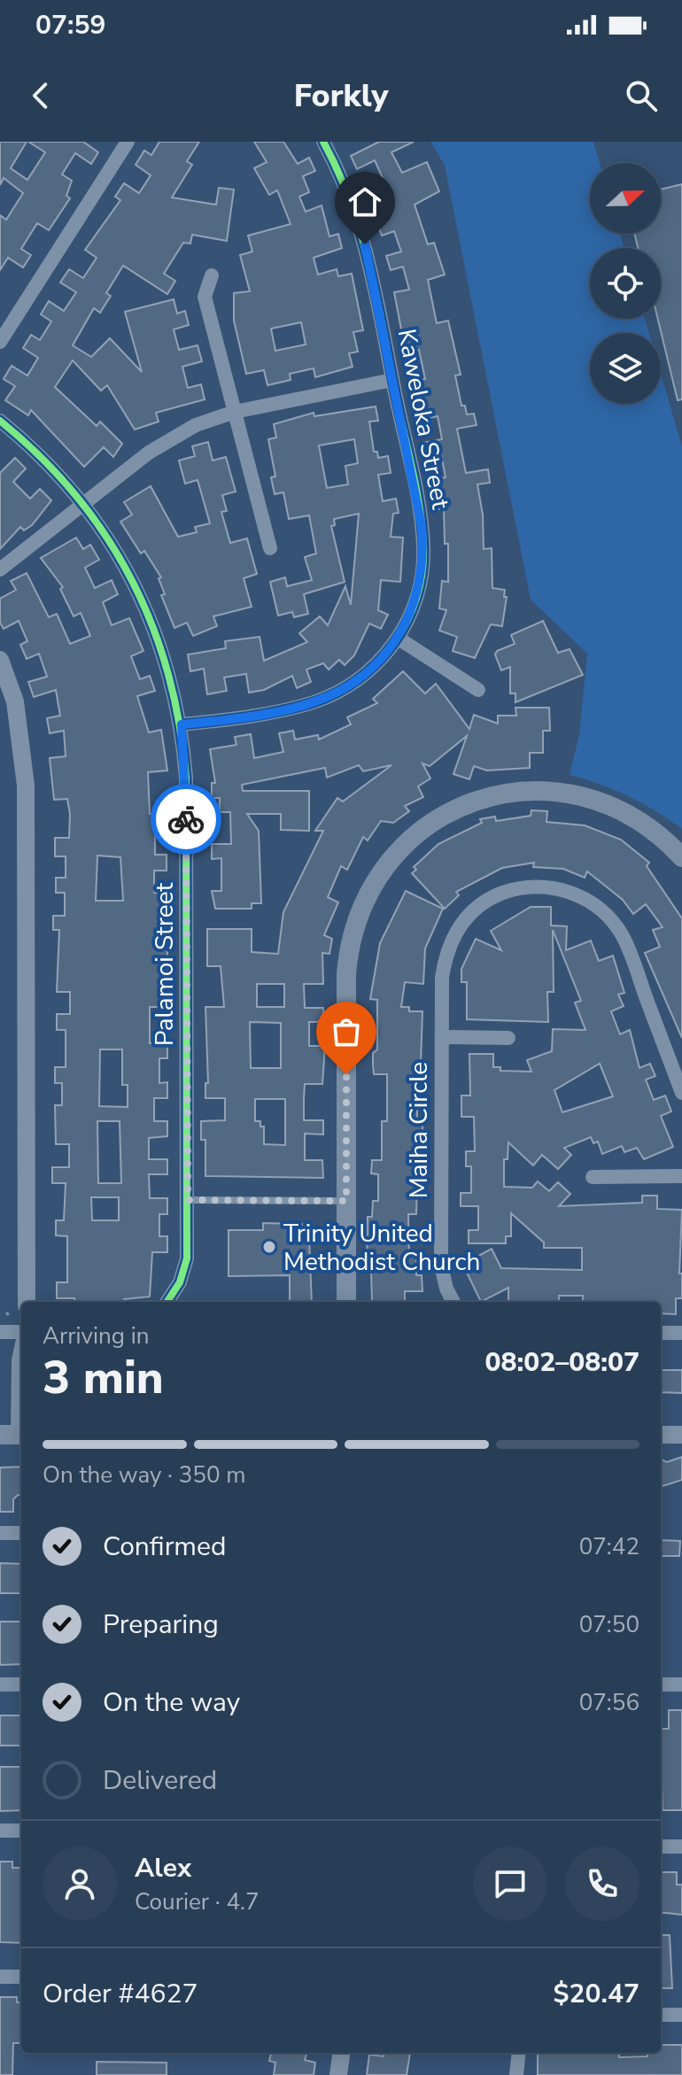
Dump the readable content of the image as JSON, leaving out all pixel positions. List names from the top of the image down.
{
  "streets": {
    "street": ["Kaweloka Street", "Palamoi Street", "Maiha Circle"]
  },
  "crossings": [
    ["Kaweloka Street", "Palamoi Street"]
  ],
  "places": ["Trinity United Methodist Church"],
  "north": "right",
  "page": {
    "status": "07:59",
    "header": "Forkly",
    "heading": ["3 min", "Arriving in", "08:02–08:07"],
    "panel": [
      "Alex",
      "Courier · 4.7",
      "Order #4627",
      "$20.47"
    ],
    "bar": "On the way · 350 m",
    "list": [
      ["Confirmed", "07:42"],
      ["Preparing", "07:50"],
      ["On the way", "07:56"],
      "Delivered"
    ]
  }
}
